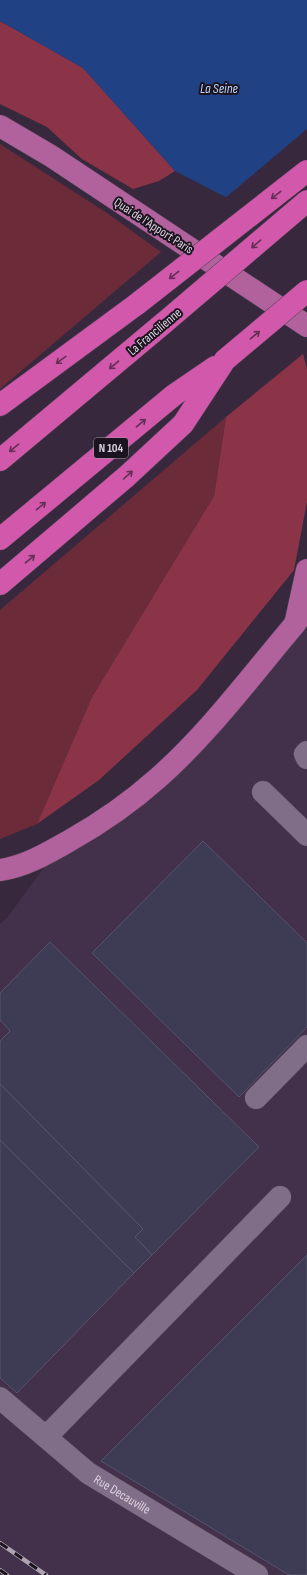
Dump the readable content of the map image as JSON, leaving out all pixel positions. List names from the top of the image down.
{
  "streets": {
    "highway": ["La Francilienne", "N 104"],
    "main road": ["Quai de l'Apport Paris"],
    "lane": ["Rue Decauville"]
  },
  "water": ["La Seine"]
}
